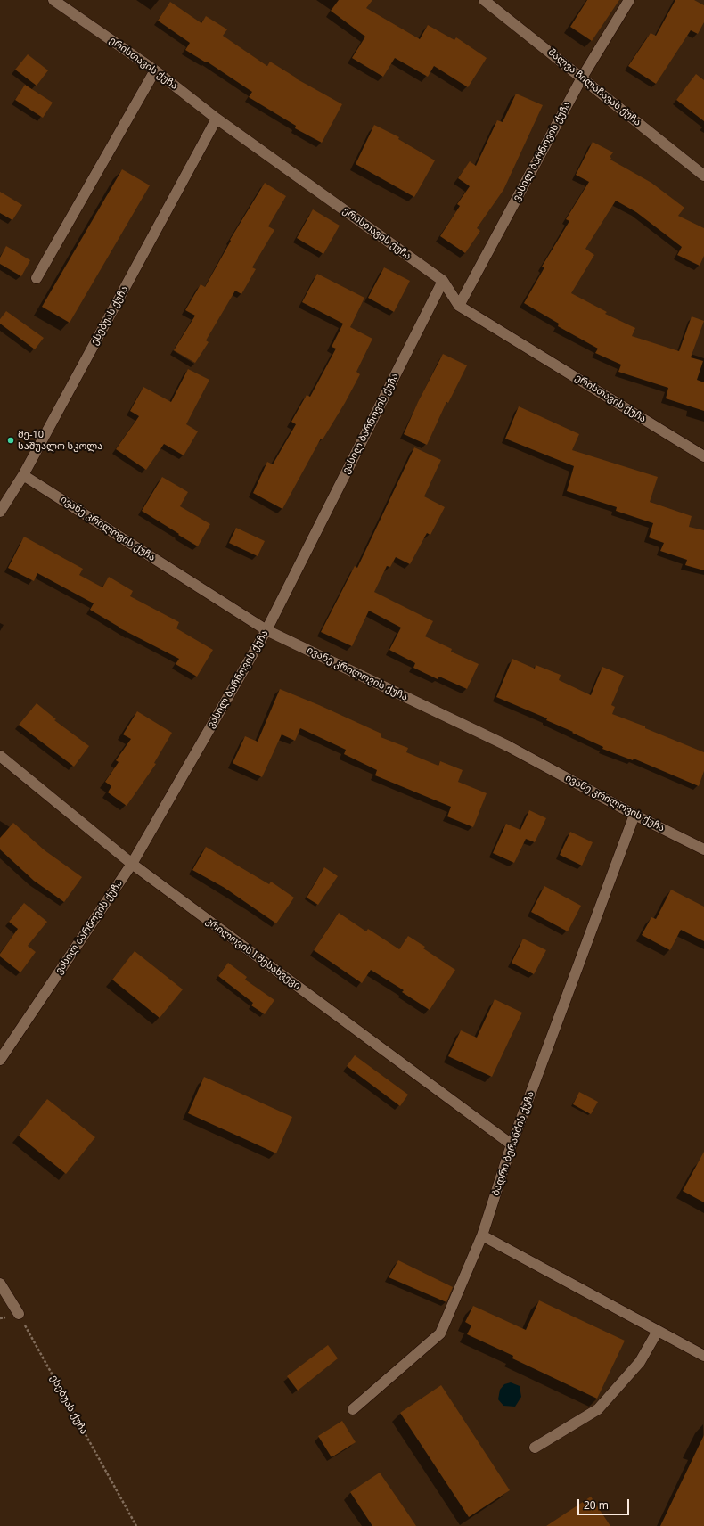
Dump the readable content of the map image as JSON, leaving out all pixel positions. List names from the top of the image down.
{
  "streets": {
    "street": [
      "ერისთავის ქუჩა",
      "შალვა ჩილაჩავას ქუჩა",
      "ვასილ ბარნოვის ქუჩა",
      "ესებუას ქუჩა",
      "ივანე კრილოვის ქუჩა",
      "კრილოვის I შესახვევი",
      "ბადრი ბერანძის ქუჩა"
    ]
  },
  "crossings": [
    ["ერისთავის ქუჩა", "ვასილ ბარნოვის ქუჩა"],
    ["ერისთავის ქუჩა", "ესებუას ქუჩა"],
    ["შალვა ჩილაჩავას ქუჩა", "ვასილ ბარნოვის ქუჩა"],
    ["ვასილ ბარნოვის ქუჩა", "ივანე კრილოვის ქუჩა"],
    ["ვასილ ბარნოვის ქუჩა", "კრილოვის I შესახვევი"],
    ["ესებუას ქუჩა", "ივანე კრილოვის ქუჩა"],
    ["ივანე კრილოვის ქუჩა", "ბადრი ბერანძის ქუჩა"],
    ["კრილოვის I შესახვევი", "ბადრი ბერანძის ქუჩა"]
  ],
  "places": ["მე-10 საშუალო სკოლა"],
  "scale_bar": "20 m"
}
